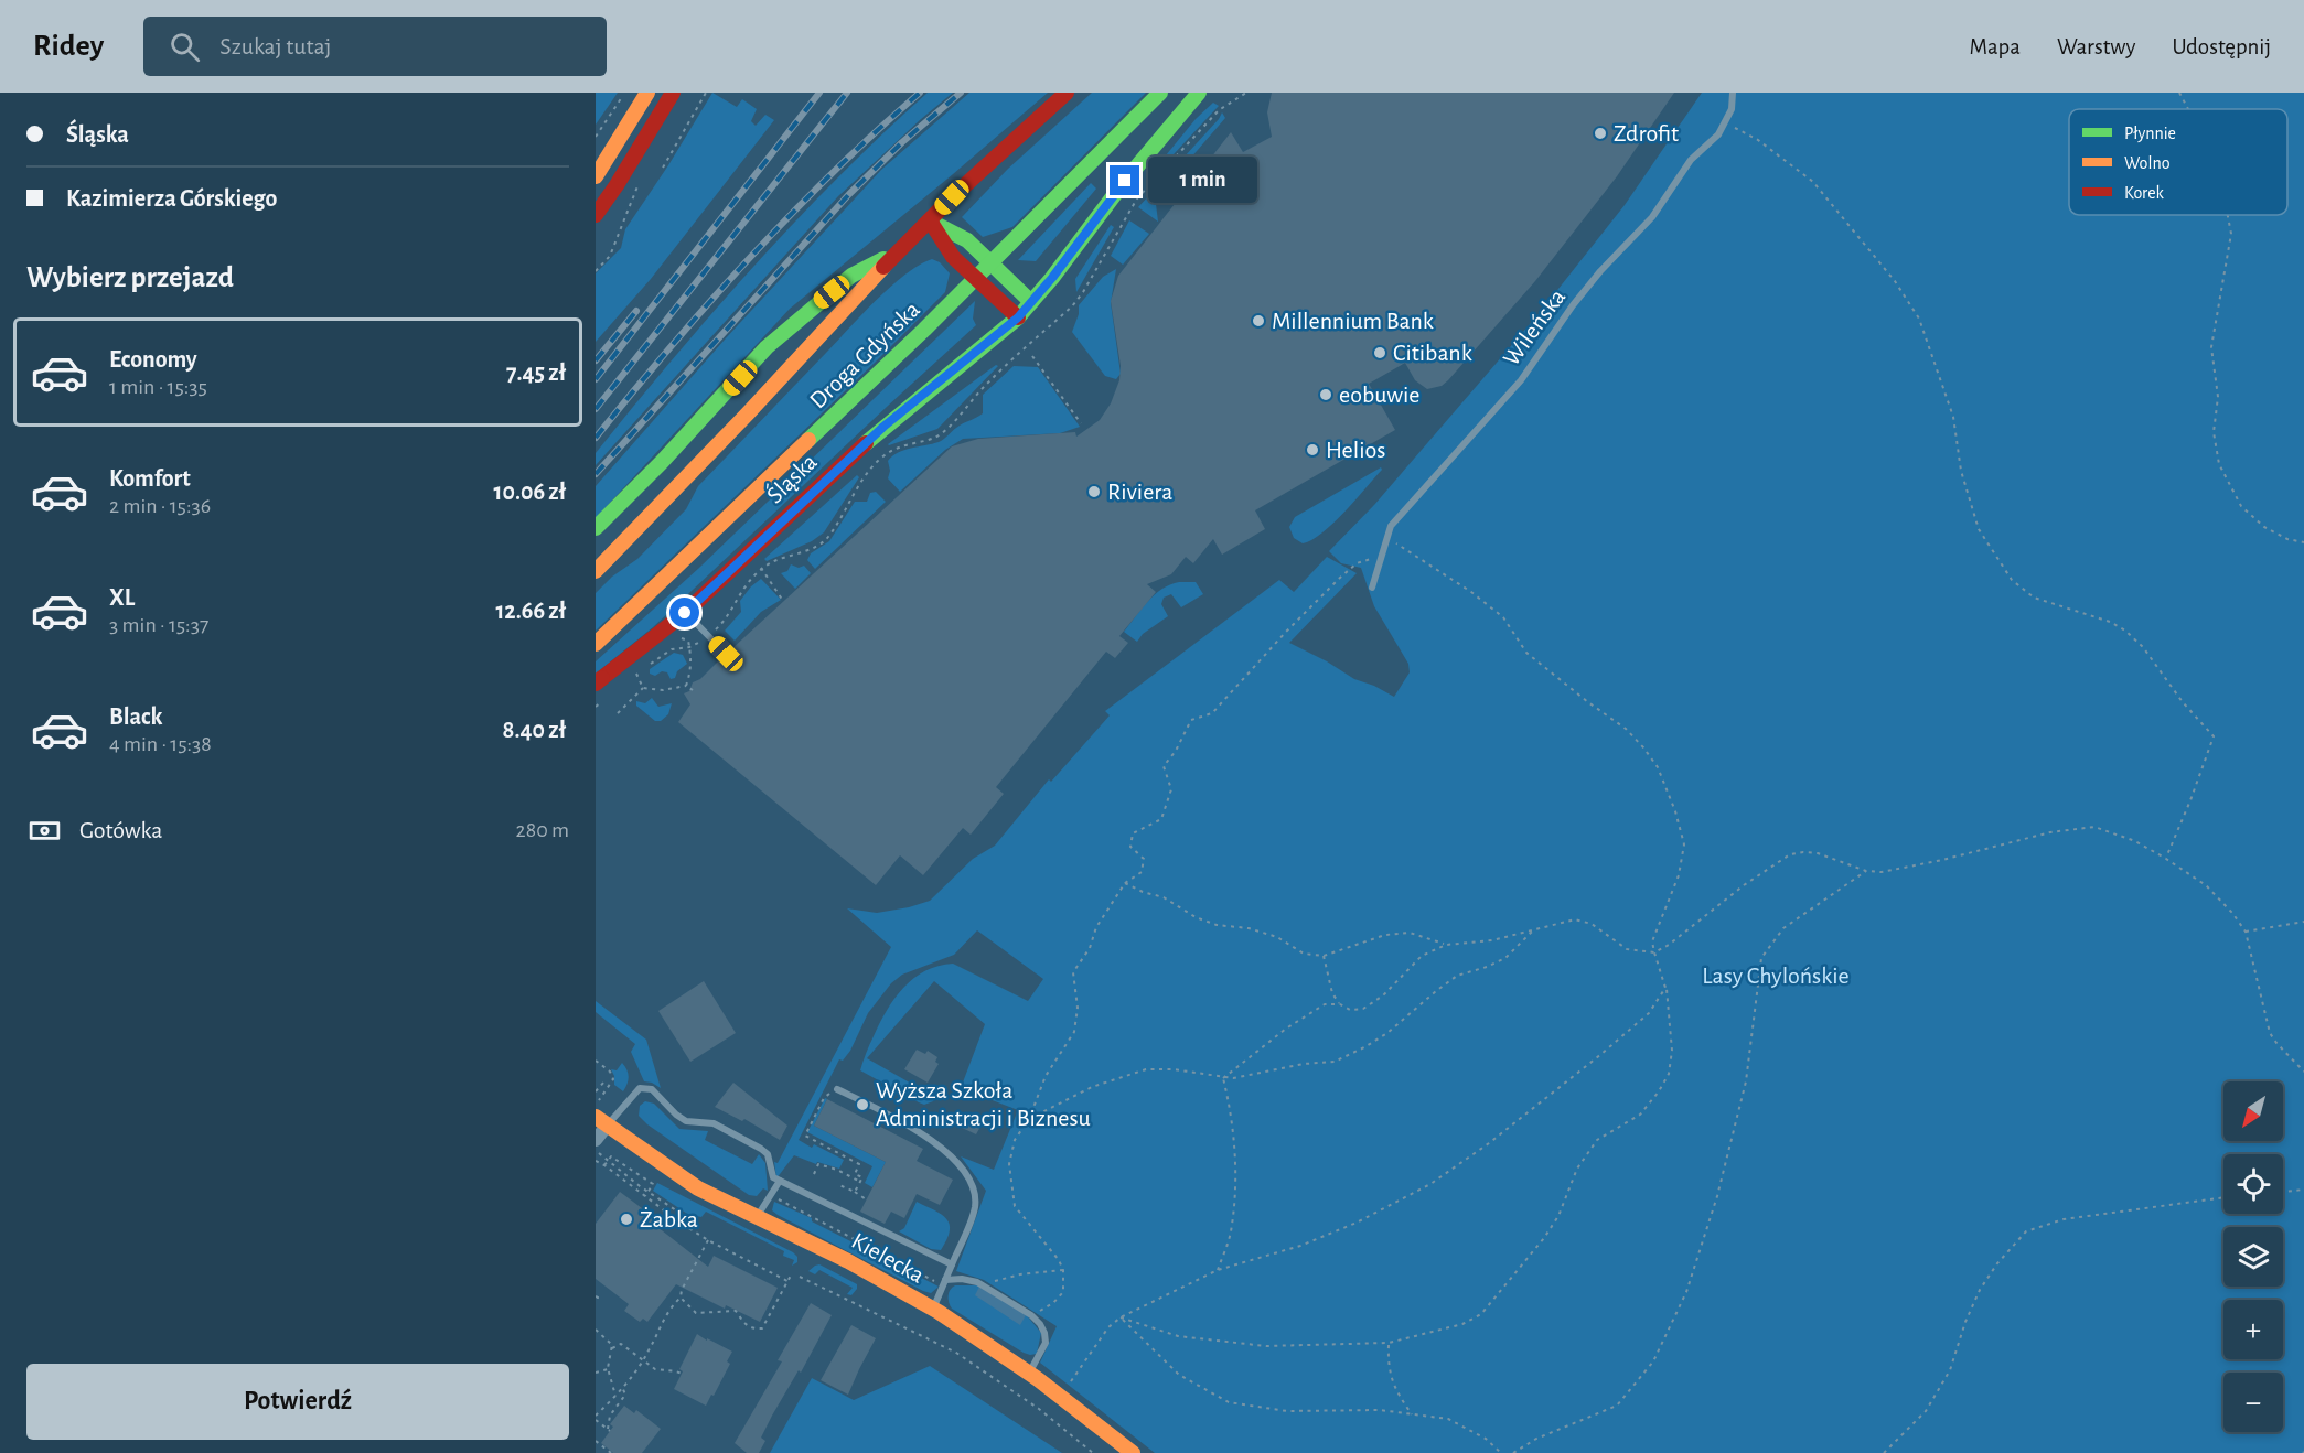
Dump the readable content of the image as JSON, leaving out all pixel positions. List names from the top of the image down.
{
  "streets": {
    "main road": ["Droga Gdyńska", "Śląska", "Kielecka"],
    "lane": ["Wileńska"]
  },
  "parks": ["Lasy Chylońskie"],
  "places": [
    "Zdrofit",
    "Millennium Bank",
    "Citibank",
    "eobuwie",
    "Helios",
    "Riviera",
    "Wyższa Szkoła Administracji i Biznesu",
    "Żabka"
  ],
  "legend": ["Płynnie", "Wolno", "Korek"],
  "north": "bottom left",
  "page": {
    "header": "Ridey",
    "search": "Szukaj tutaj",
    "nav": ["Mapa", "Warstwy", "Udostępnij"],
    "banner": ["Śląska", "Kazimierza Górskiego"],
    "bubble": "1 min",
    "heading": "Wybierz przejazd",
    "list": [
      {
        "name": "Economy",
        "note": "1 min · 15:35",
        "value": "7.45 zł"
      },
      {
        "name": "Komfort",
        "note": "2 min · 15:36",
        "value": "10.06 zł"
      },
      {
        "name": "XL",
        "note": "3 min · 15:37",
        "value": "12.66 zł"
      },
      {
        "name": "Black",
        "note": "4 min · 15:38",
        "value": "8.40 zł"
      }
    ],
    "pay": ["Gotówka", "280 m"],
    "map_buttons": ["+", "−"],
    "buttons": "Potwierdź"
  }
}
